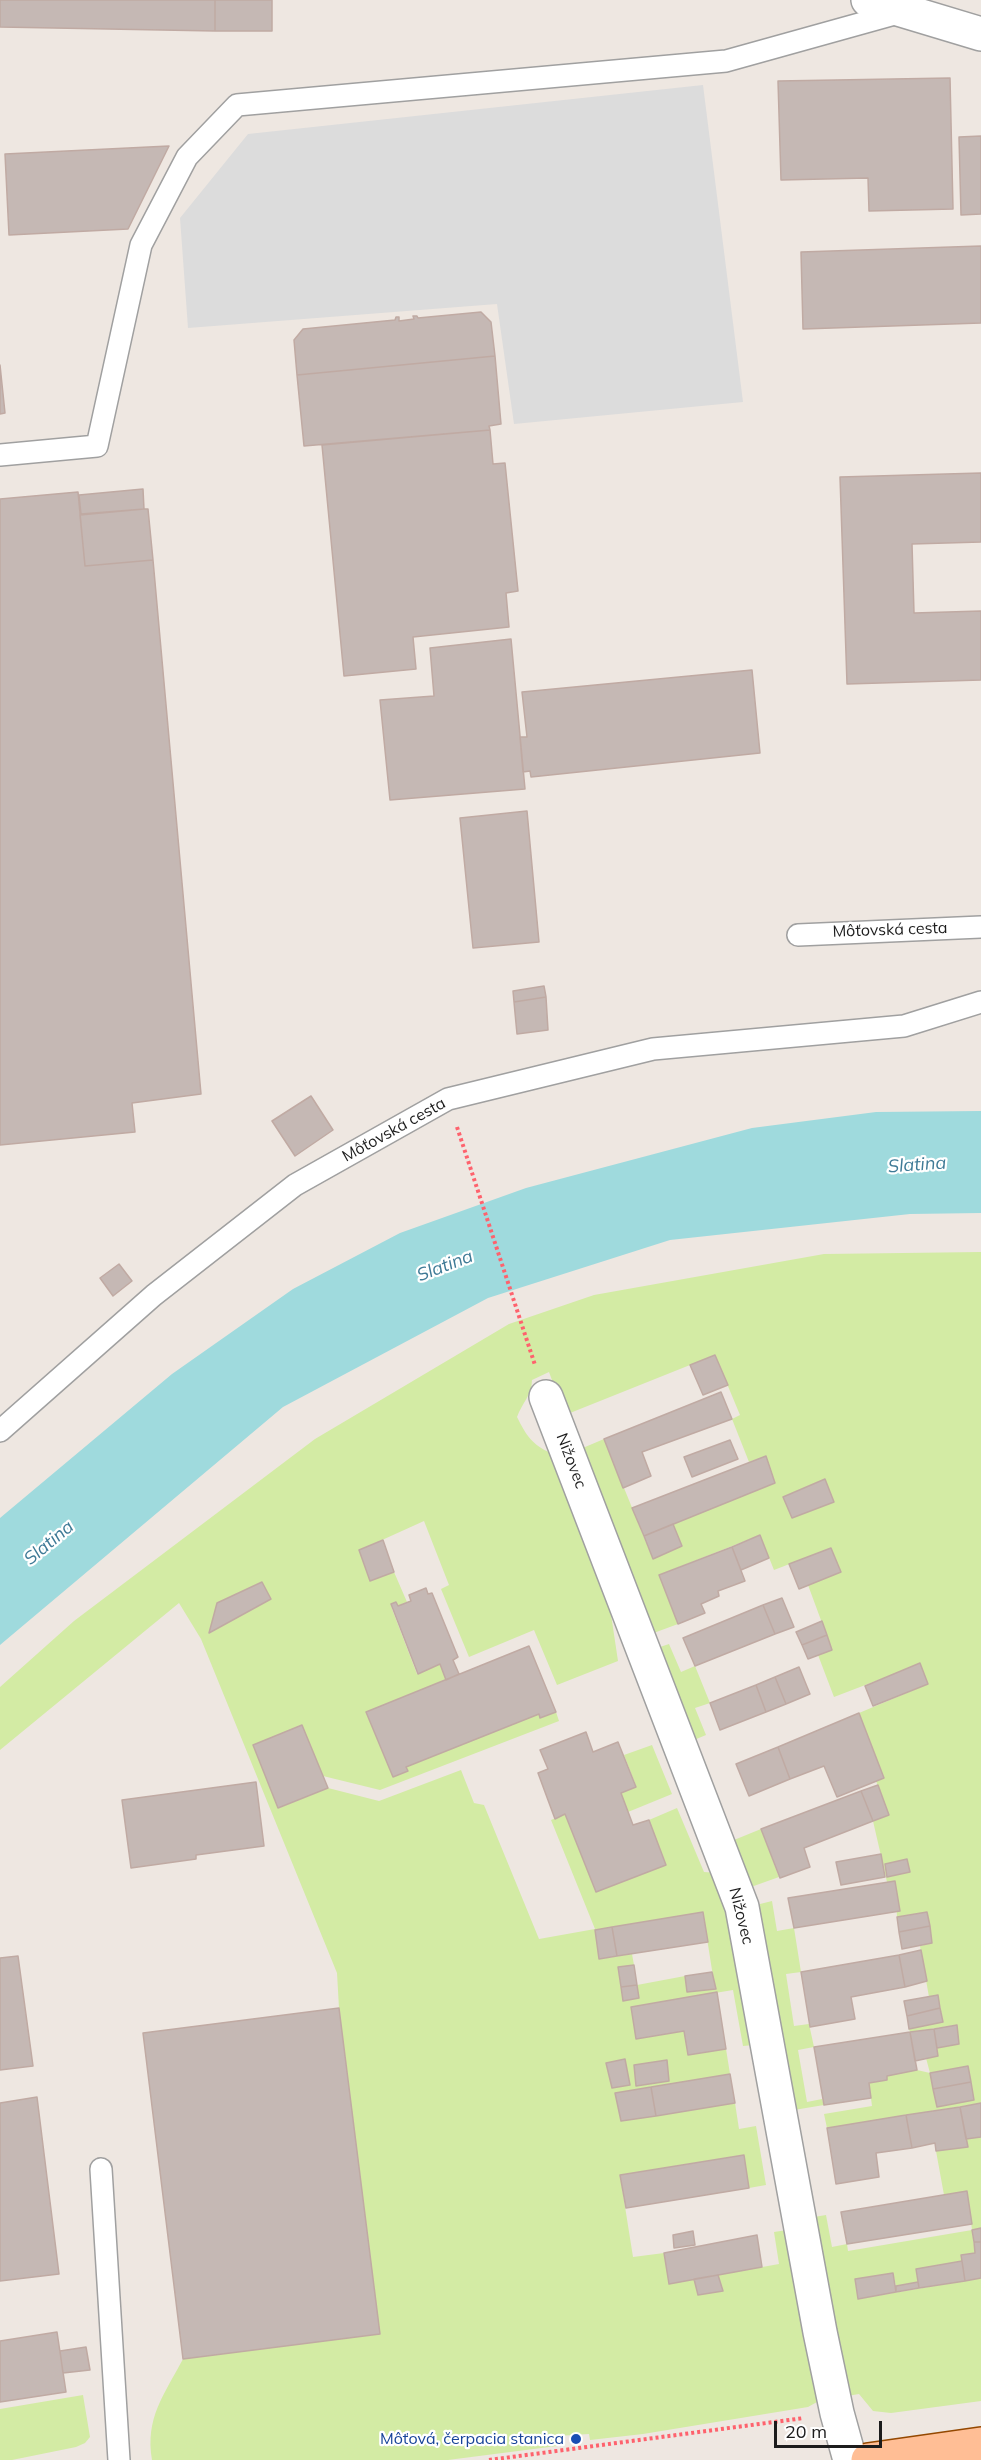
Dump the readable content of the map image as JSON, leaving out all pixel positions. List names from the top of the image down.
{
  "streets": {
    "street": ["Nižovec"],
    "lane": ["Môťovská cesta"]
  },
  "water": ["Slatina"],
  "places": ["Môťová, čerpacia stanica"],
  "scale_bar": "20 m"
}
